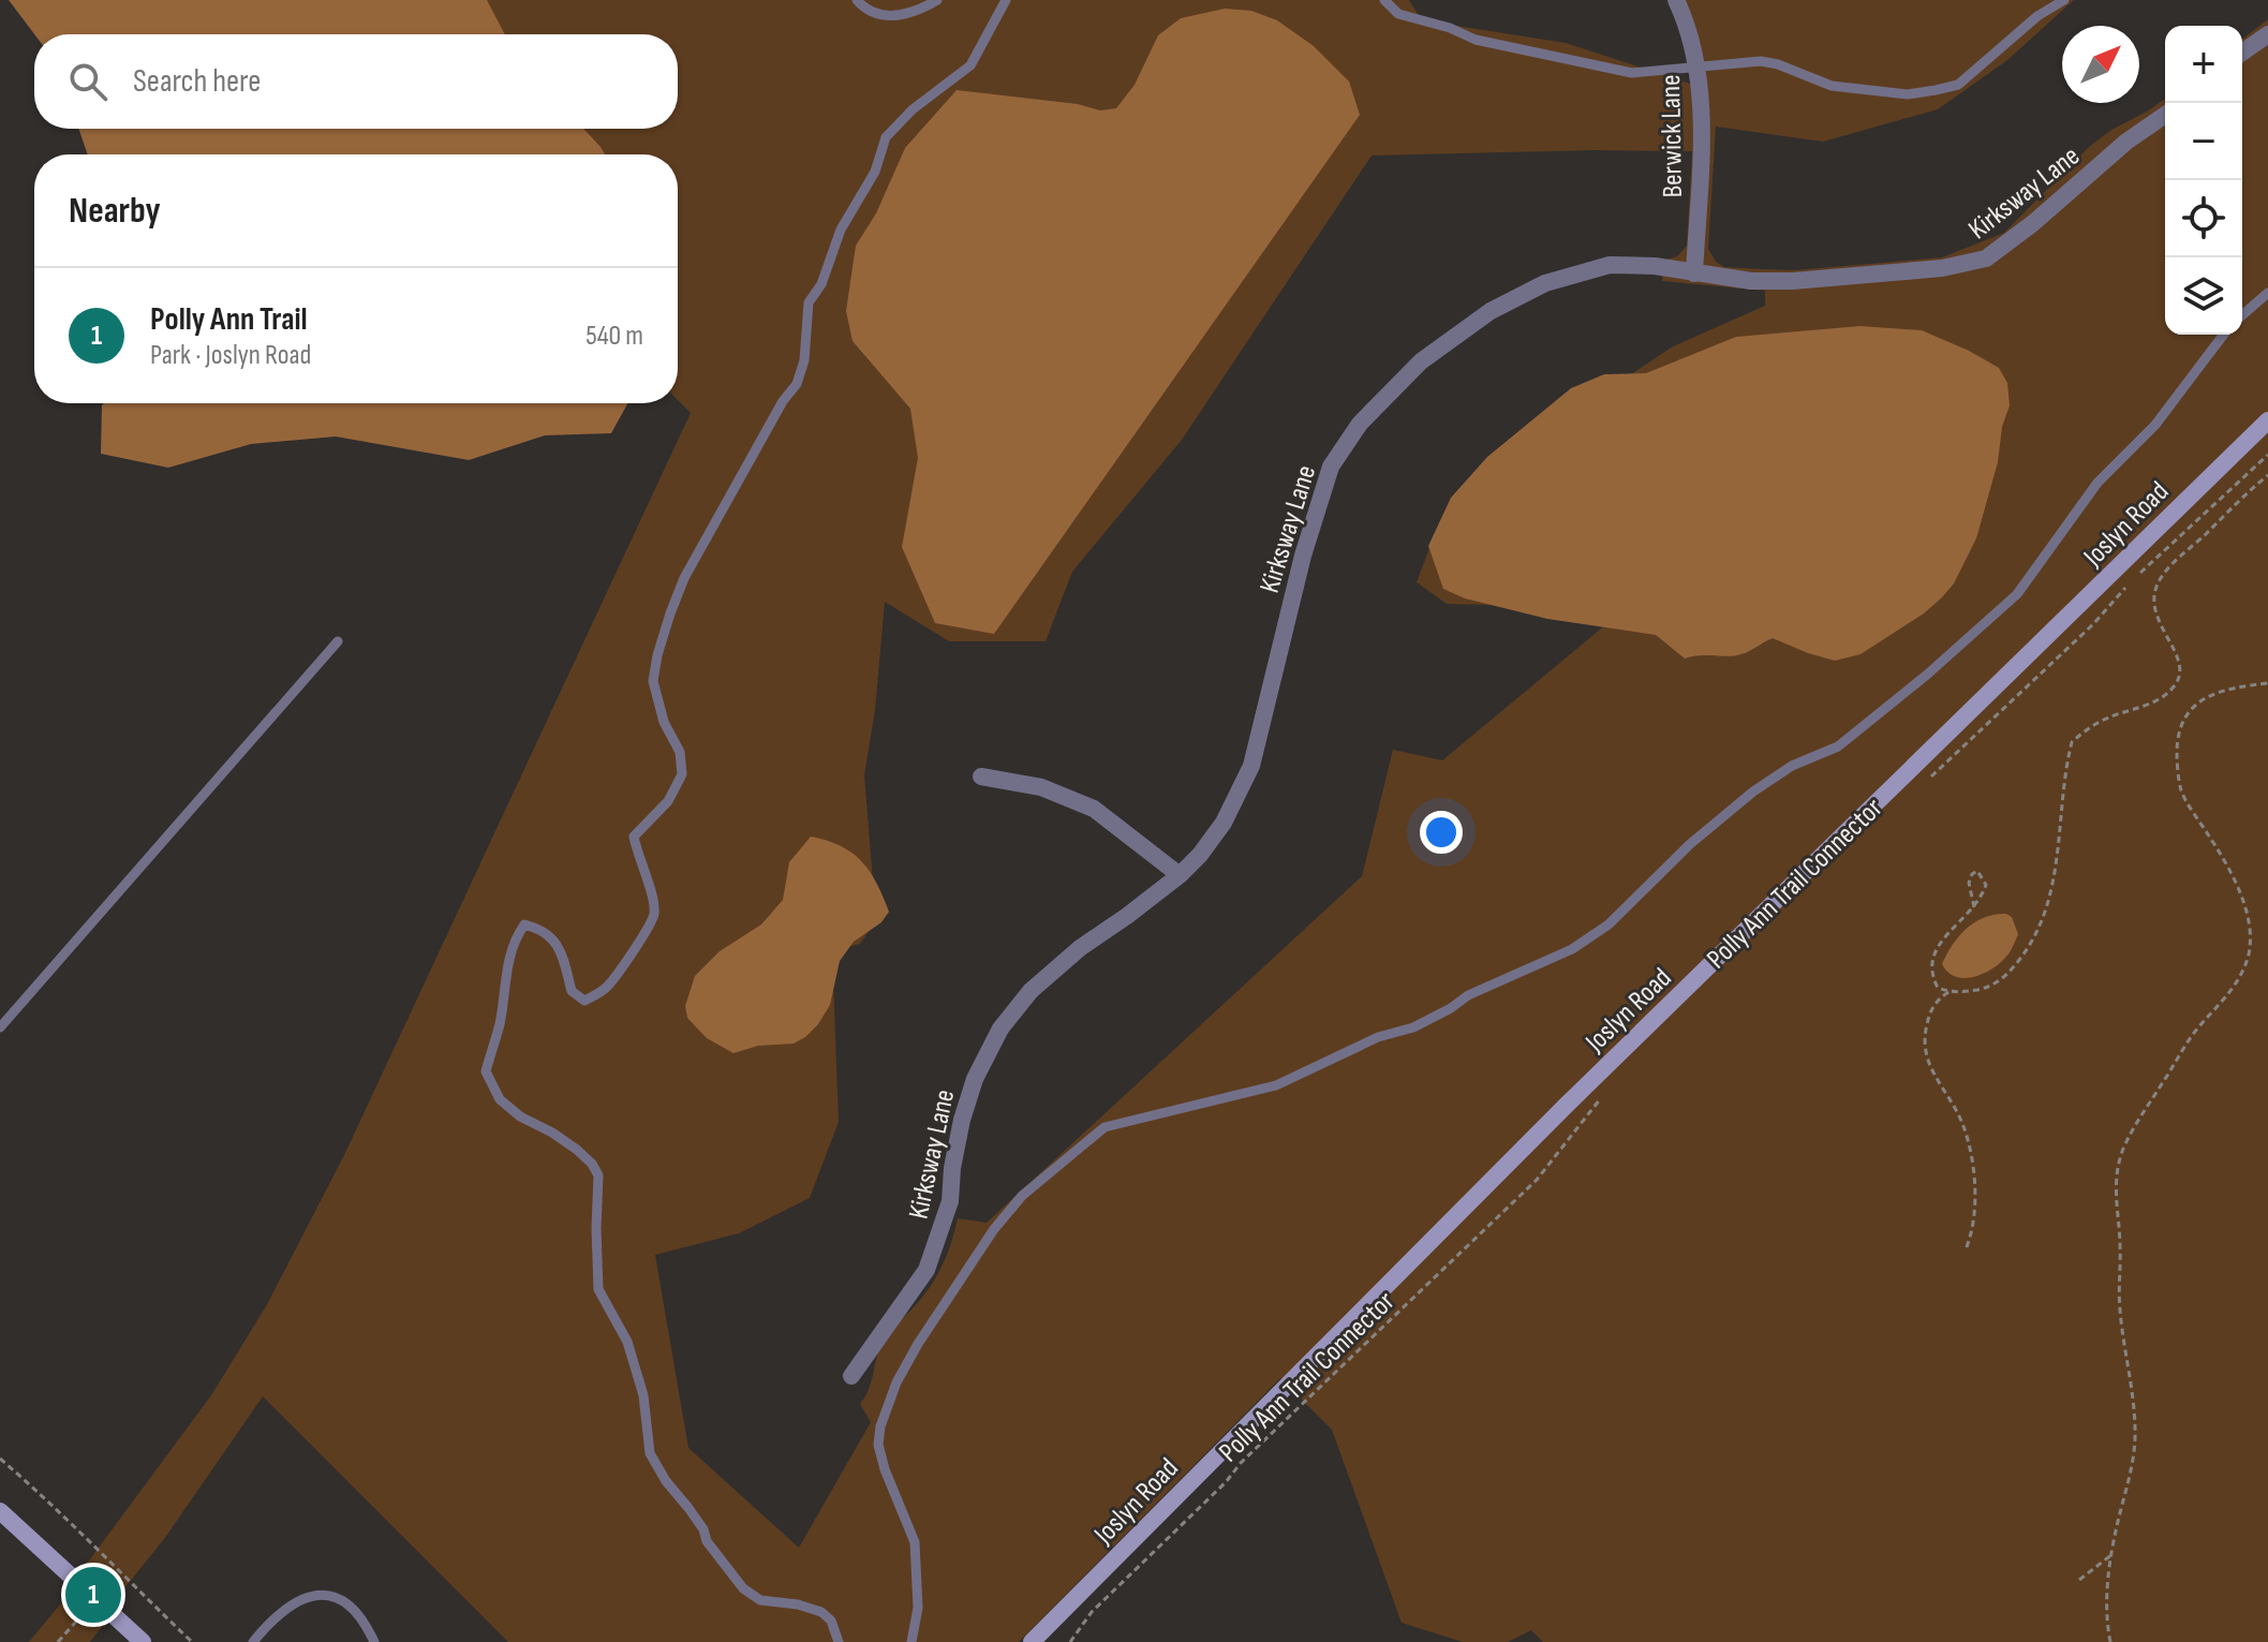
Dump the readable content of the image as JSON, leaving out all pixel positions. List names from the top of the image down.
{
  "streets": {
    "street": ["Berwick Lane", "Kirksway Lane", "Joslyn Road"],
    "path": ["Polly Ann Trail Connector"]
  },
  "crossings": [
    ["Berwick Lane", "Kirksway Lane"]
  ],
  "north": "top right",
  "page": {
    "map_buttons": ["+", "−"],
    "search": "Search here",
    "heading": "Nearby",
    "list": [
      {
        "mark": "1",
        "name": "Polly Ann Trail",
        "note": "Park · Joslyn Road",
        "value": "540 m"
      }
    ],
    "pins": "1"
  }
}
